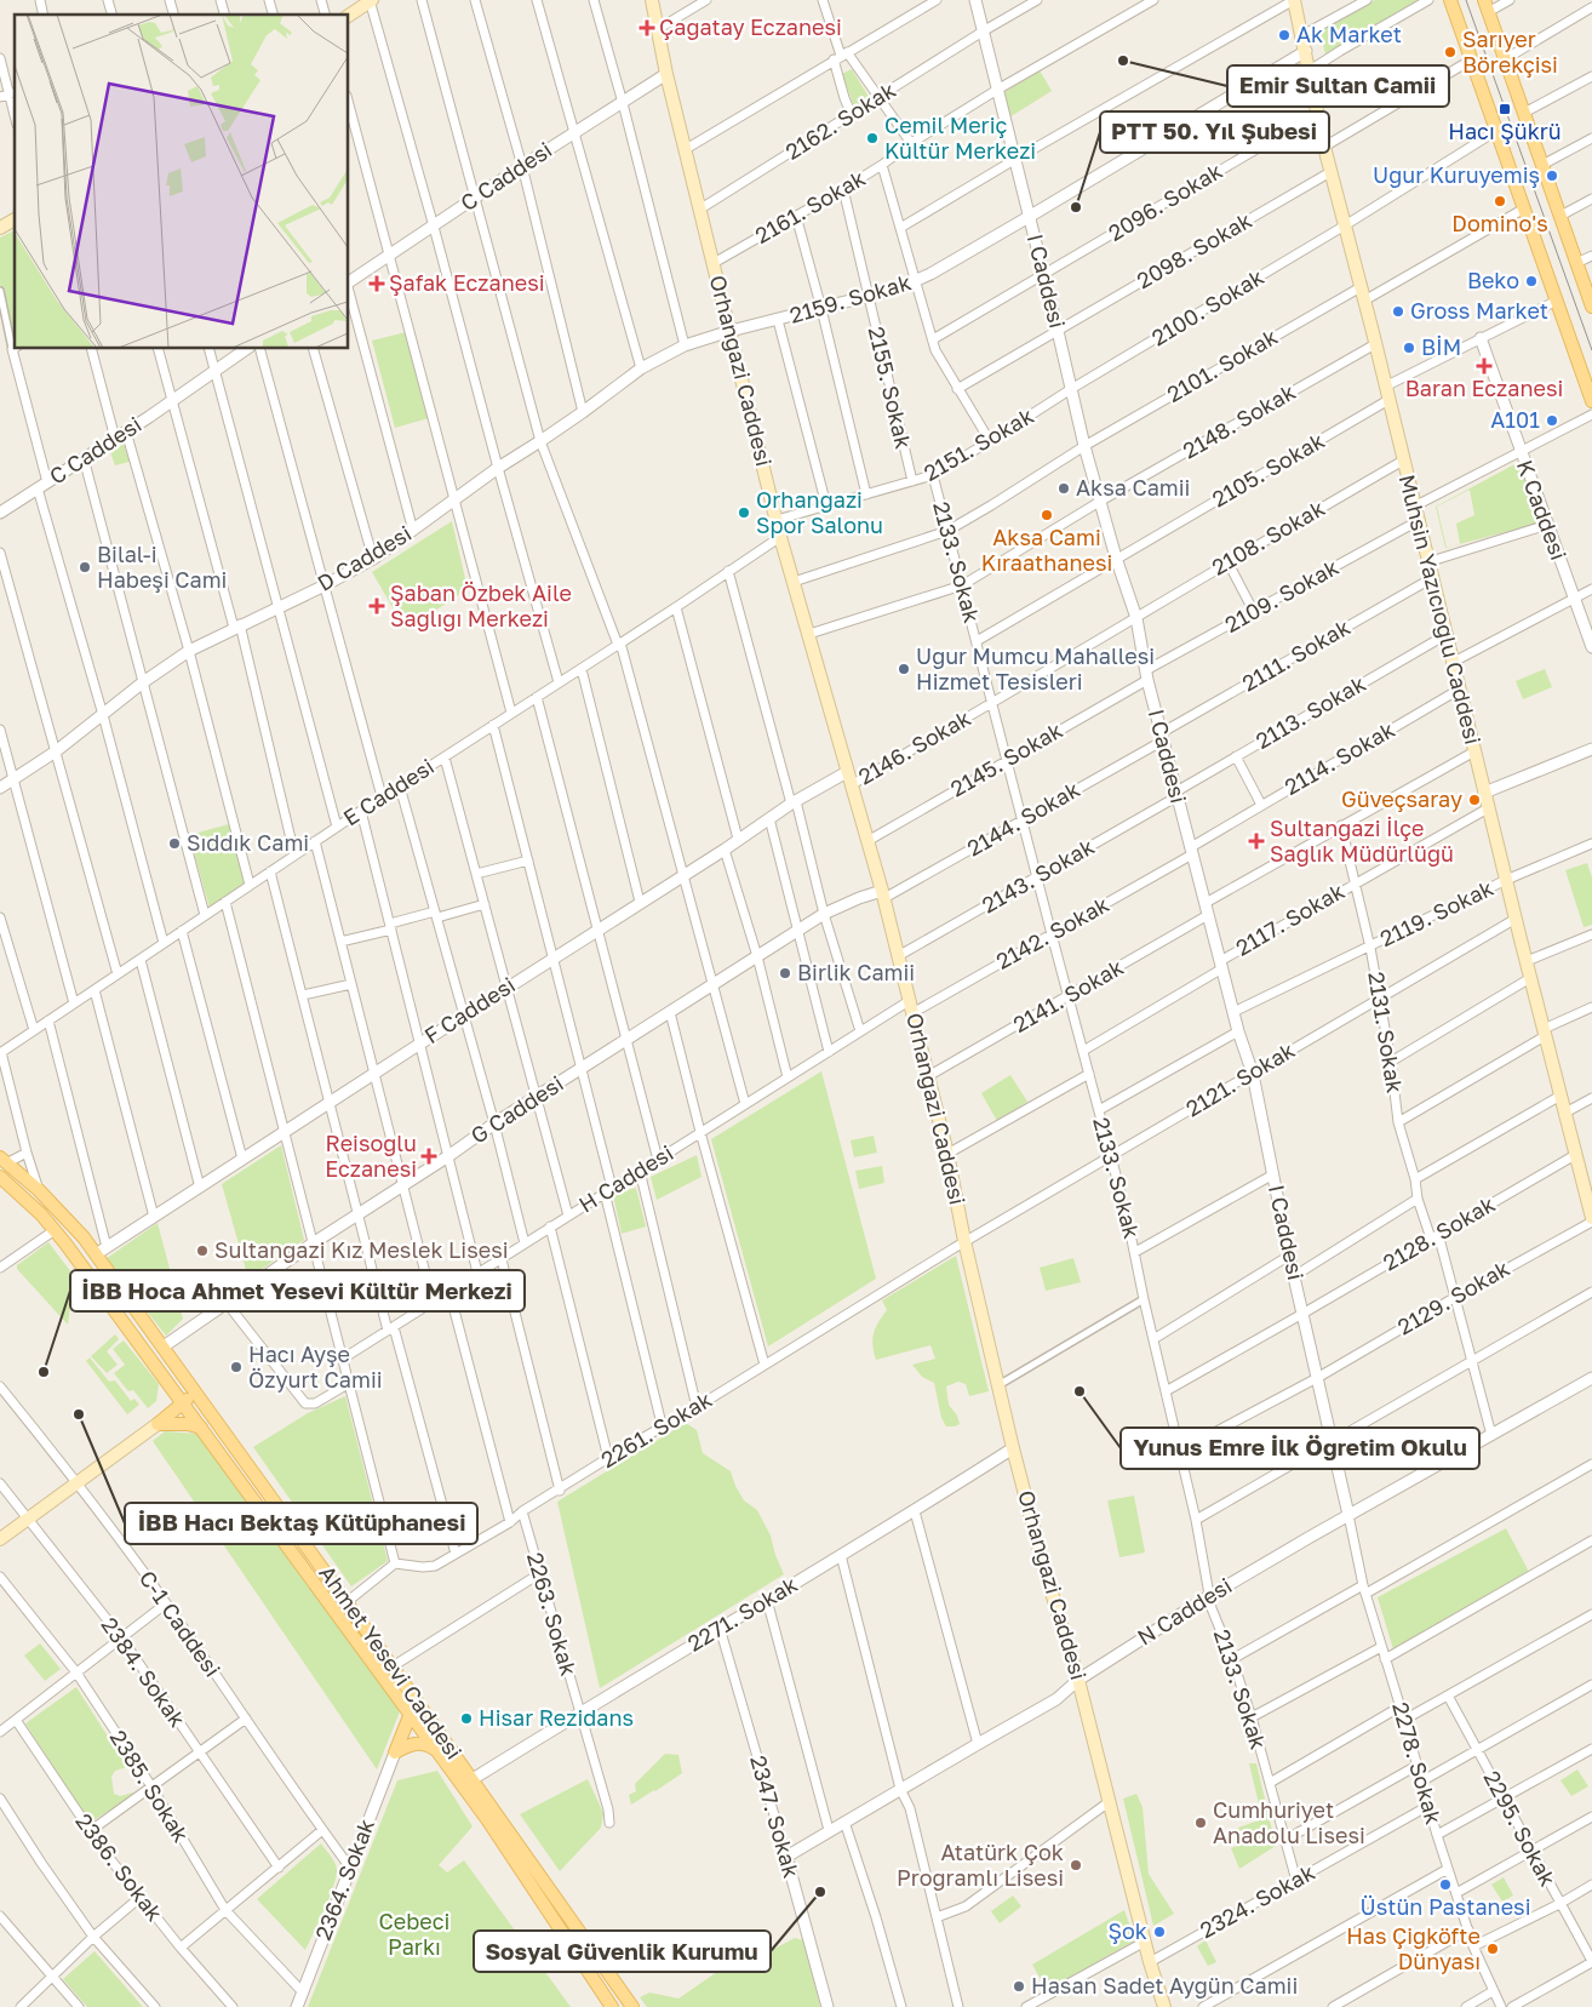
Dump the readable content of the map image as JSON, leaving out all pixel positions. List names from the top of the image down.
{
  "streets": {
    "main road": ["Orhangazi Caddesi", "Muhsin Yazıcıoğlu Caddesi", "Ahmet Yesevi Caddesi"],
    "street": [
      "2162. Sokak",
      "C Caddesi",
      "2096. Sokak",
      "2161. Sokak",
      "2098. Sokak",
      "I Caddesi",
      "2159. Sokak",
      "2100. Sokak",
      "2101. Sokak",
      "2155. Sokak",
      "2148. Sokak",
      "2151. Sokak",
      "2105. Sokak",
      "K Caddesi",
      "2108. Sokak",
      "D Caddesi",
      "2133. Sokak",
      "2109. Sokak",
      "2111. Sokak",
      "2113. Sokak",
      "2146. Sokak",
      "2114. Sokak",
      "2145. Sokak",
      "E Caddesi",
      "2144. Sokak",
      "2143. Sokak",
      "2119. Sokak",
      "2117. Sokak",
      "2142. Sokak",
      "2141. Sokak",
      "F Caddesi",
      "2131. Sokak",
      "2121. Sokak",
      "G Caddesi",
      "H Caddesi",
      "2128. Sokak",
      "2129. Sokak",
      "2261. Sokak",
      "N Caddesi",
      "2263. Sokak",
      "2271. Sokak",
      "C-1 Caddesi",
      "2384. Sokak",
      "2278. Sokak",
      "2385. Sokak",
      "2347. Sokak",
      "2295. Sokak",
      "2386. Sokak",
      "2364. Sokak",
      "2324. Sokak"
    ]
  },
  "crossings": [
    ["2162. Sokak", "I Caddesi"],
    ["2162. Sokak", "Orhangazi Caddesi"],
    ["C Caddesi", "Orhangazi Caddesi"],
    ["2096. Sokak", "I Caddesi"],
    ["2096. Sokak", "Muhsin Yazıcıoğlu Caddesi"],
    ["2161. Sokak", "I Caddesi"],
    ["2161. Sokak", "Orhangazi Caddesi"],
    ["2161. Sokak", "2155. Sokak"],
    ["2098. Sokak", "I Caddesi"],
    ["2098. Sokak", "Muhsin Yazıcıoğlu Caddesi"],
    ["I Caddesi", "2159. Sokak"],
    ["I Caddesi", "2100. Sokak"],
    ["I Caddesi", "2101. Sokak"],
    ["I Caddesi", "2148. Sokak"],
    ["I Caddesi", "2151. Sokak"],
    ["I Caddesi", "2105. Sokak"],
    ["I Caddesi", "2108. Sokak"],
    ["I Caddesi", "2109. Sokak"],
    ["I Caddesi", "2111. Sokak"],
    ["I Caddesi", "2113. Sokak"],
    ["I Caddesi", "2146. Sokak"],
    ["I Caddesi", "2114. Sokak"],
    ["I Caddesi", "2145. Sokak"],
    ["I Caddesi", "2144. Sokak"],
    ["I Caddesi", "2143. Sokak"],
    ["I Caddesi", "2119. Sokak"],
    ["I Caddesi", "2117. Sokak"],
    ["I Caddesi", "2142. Sokak"],
    ["I Caddesi", "2141. Sokak"],
    ["I Caddesi", "2121. Sokak"],
    ["I Caddesi", "2128. Sokak"],
    ["I Caddesi", "2129. Sokak"],
    ["I Caddesi", "N Caddesi"],
    ["I Caddesi", "2278. Sokak"],
    ["2159. Sokak", "Orhangazi Caddesi"],
    ["2159. Sokak", "2155. Sokak"],
    ["2159. Sokak", "D Caddesi"],
    ["2159. Sokak", "Muhsin Yazıcıoğlu Caddesi"],
    ["2100. Sokak", "2151. Sokak"],
    ["2100. Sokak", "Muhsin Yazıcıoğlu Caddesi"],
    ["2101. Sokak", "Orhangazi Caddesi"],
    ["2101. Sokak", "2133. Sokak"],
    ["2101. Sokak", "Muhsin Yazıcıoğlu Caddesi"],
    ["Orhangazi Caddesi", "2148. Sokak"],
    ["Orhangazi Caddesi", "2151. Sokak"],
    ["Orhangazi Caddesi", "D Caddesi"],
    ["Orhangazi Caddesi", "2146. Sokak"],
    ["Orhangazi Caddesi", "2145. Sokak"],
    ["Orhangazi Caddesi", "E Caddesi"],
    ["Orhangazi Caddesi", "2144. Sokak"],
    ["Orhangazi Caddesi", "2143. Sokak"],
    ["Orhangazi Caddesi", "2142. Sokak"],
    ["Orhangazi Caddesi", "2141. Sokak"],
    ["Orhangazi Caddesi", "F Caddesi"],
    ["Orhangazi Caddesi", "2121. Sokak"],
    ["Orhangazi Caddesi", "G Caddesi"],
    ["Orhangazi Caddesi", "H Caddesi"],
    ["Orhangazi Caddesi", "2261. Sokak"],
    ["Orhangazi Caddesi", "N Caddesi"],
    ["Orhangazi Caddesi", "2271. Sokak"],
    ["Orhangazi Caddesi", "2324. Sokak"],
    ["2155. Sokak", "2151. Sokak"],
    ["2148. Sokak", "2133. Sokak"],
    ["2148. Sokak", "Muhsin Yazıcıoğlu Caddesi"],
    ["2151. Sokak", "2133. Sokak"],
    ["2105. Sokak", "2133. Sokak"],
    ["2105. Sokak", "Muhsin Yazıcıoğlu Caddesi"],
    ["2108. Sokak", "Muhsin Yazıcıoğlu Caddesi"],
    ["2108. Sokak", "2146. Sokak"],
    ["2133. Sokak", "2146. Sokak"],
    ["2133. Sokak", "2145. Sokak"],
    ["2133. Sokak", "2144. Sokak"],
    ["2133. Sokak", "2143. Sokak"],
    ["2133. Sokak", "2117. Sokak"],
    ["2133. Sokak", "2142. Sokak"],
    ["2133. Sokak", "2141. Sokak"],
    ["2133. Sokak", "2121. Sokak"],
    ["2133. Sokak", "2128. Sokak"],
    ["2133. Sokak", "2129. Sokak"],
    ["2133. Sokak", "N Caddesi"],
    ["2133. Sokak", "2324. Sokak"],
    ["2109. Sokak", "Muhsin Yazıcıoğlu Caddesi"],
    ["2109. Sokak", "2145. Sokak"],
    ["Muhsin Yazıcıoğlu Caddesi", "2111. Sokak"],
    ["Muhsin Yazıcıoğlu Caddesi", "2113. Sokak"],
    ["Muhsin Yazıcıoğlu Caddesi", "2114. Sokak"],
    ["Muhsin Yazıcıoğlu Caddesi", "2119. Sokak"],
    ["Muhsin Yazıcıoğlu Caddesi", "2117. Sokak"],
    ["Muhsin Yazıcıoğlu Caddesi", "2121. Sokak"],
    ["Muhsin Yazıcıoğlu Caddesi", "2128. Sokak"],
    ["Muhsin Yazıcıoğlu Caddesi", "2129. Sokak"],
    ["2111. Sokak", "2144. Sokak"],
    ["2113. Sokak", "2143. Sokak"],
    ["2114. Sokak", "2142. Sokak"],
    ["2144. Sokak", "G Caddesi"],
    ["2119. Sokak", "2131. Sokak"],
    ["2117. Sokak", "2131. Sokak"],
    ["2142. Sokak", "H Caddesi"],
    ["F Caddesi", "Ahmet Yesevi Caddesi"],
    ["2131. Sokak", "2121. Sokak"],
    ["2131. Sokak", "2128. Sokak"],
    ["2131. Sokak", "2129. Sokak"],
    ["2131. Sokak", "N Caddesi"],
    ["2121. Sokak", "2261. Sokak"],
    ["G Caddesi", "Ahmet Yesevi Caddesi"],
    ["2261. Sokak", "2263. Sokak"],
    ["N Caddesi", "2278. Sokak"],
    ["N Caddesi", "2347. Sokak"],
    ["2263. Sokak", "2271. Sokak"],
    ["2271. Sokak", "Ahmet Yesevi Caddesi"],
    ["2271. Sokak", "2347. Sokak"],
    ["C-1 Caddesi", "2364. Sokak"],
    ["2278. Sokak", "2324. Sokak"],
    ["2385. Sokak", "2364. Sokak"]
  ],
  "parks": ["Cebeci Parkı"],
  "places": {
    "health": [
      "Çağatay Eczanesi",
      "Şafak Eczanesi",
      "Baran Eczanesi",
      "Şaban Özbek Aile Sağlığı Merkezi",
      "Sultangazi İlçe Sağlık Müdürlüğü",
      "Reisoğlu Eczanesi"
    ],
    "other": [
      "Ak Market",
      "Sarıyer Börekçisi",
      "Emir Sultan Camii",
      "Cemil Meriç Kültür Merkezi",
      "Uğur Kuruyemiş",
      "Domino's",
      "PTT 50. Yıl Şubesi",
      "Beko",
      "Gross Market",
      "BİM",
      "A101",
      "Aksa Camii",
      "Orhangazi Spor Salonu",
      "Aksa Cami Kıraathanesi",
      "Bilal-i Habeşi Cami",
      "Uğur Mumcu Mahallesi Hizmet Tesisleri",
      "Güveçsaray",
      "Sıddık Cami",
      "Birlik Camii",
      "Sultangazi Kız Meslek Lisesi",
      "Hacı Ayşe Özyurt Camii",
      "İBB Hoca Ahmet Yesevi Kültür Merkezi",
      "Yunus Emre İlk Öğretim Okulu",
      "İBB Hacı Bektaş Kütüphanesi",
      "Hisar Rezidans",
      "Cumhuriyet Anadolu Lisesi",
      "Atatürk Çok Programlı Lisesi",
      "Üstün Pastanesi",
      "Sosyal Güvenlik Kurumu",
      "Şok",
      "Has Çiğköfte Dünyası",
      "Hasan Sadet Aygün Camii"
    ],
    "transit": ["Hacı Şükrü"]
  }
}
